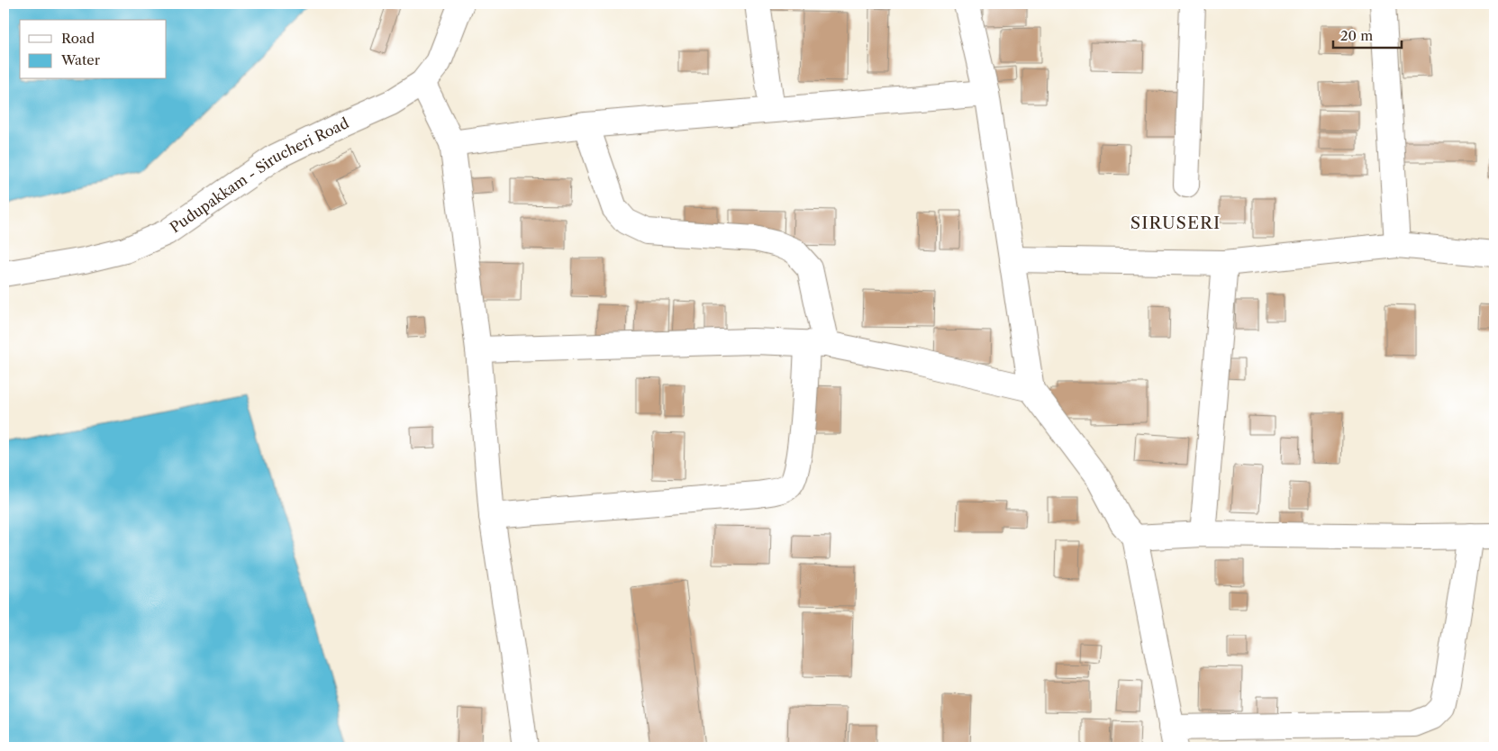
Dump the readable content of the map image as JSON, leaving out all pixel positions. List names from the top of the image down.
{
  "streets": {
    "street": ["Pudupakkam - Sirucheri Road"]
  },
  "districts": ["SIRUSERI"],
  "legend": ["Road", "Water"],
  "scale_bar": "20 m"
}
